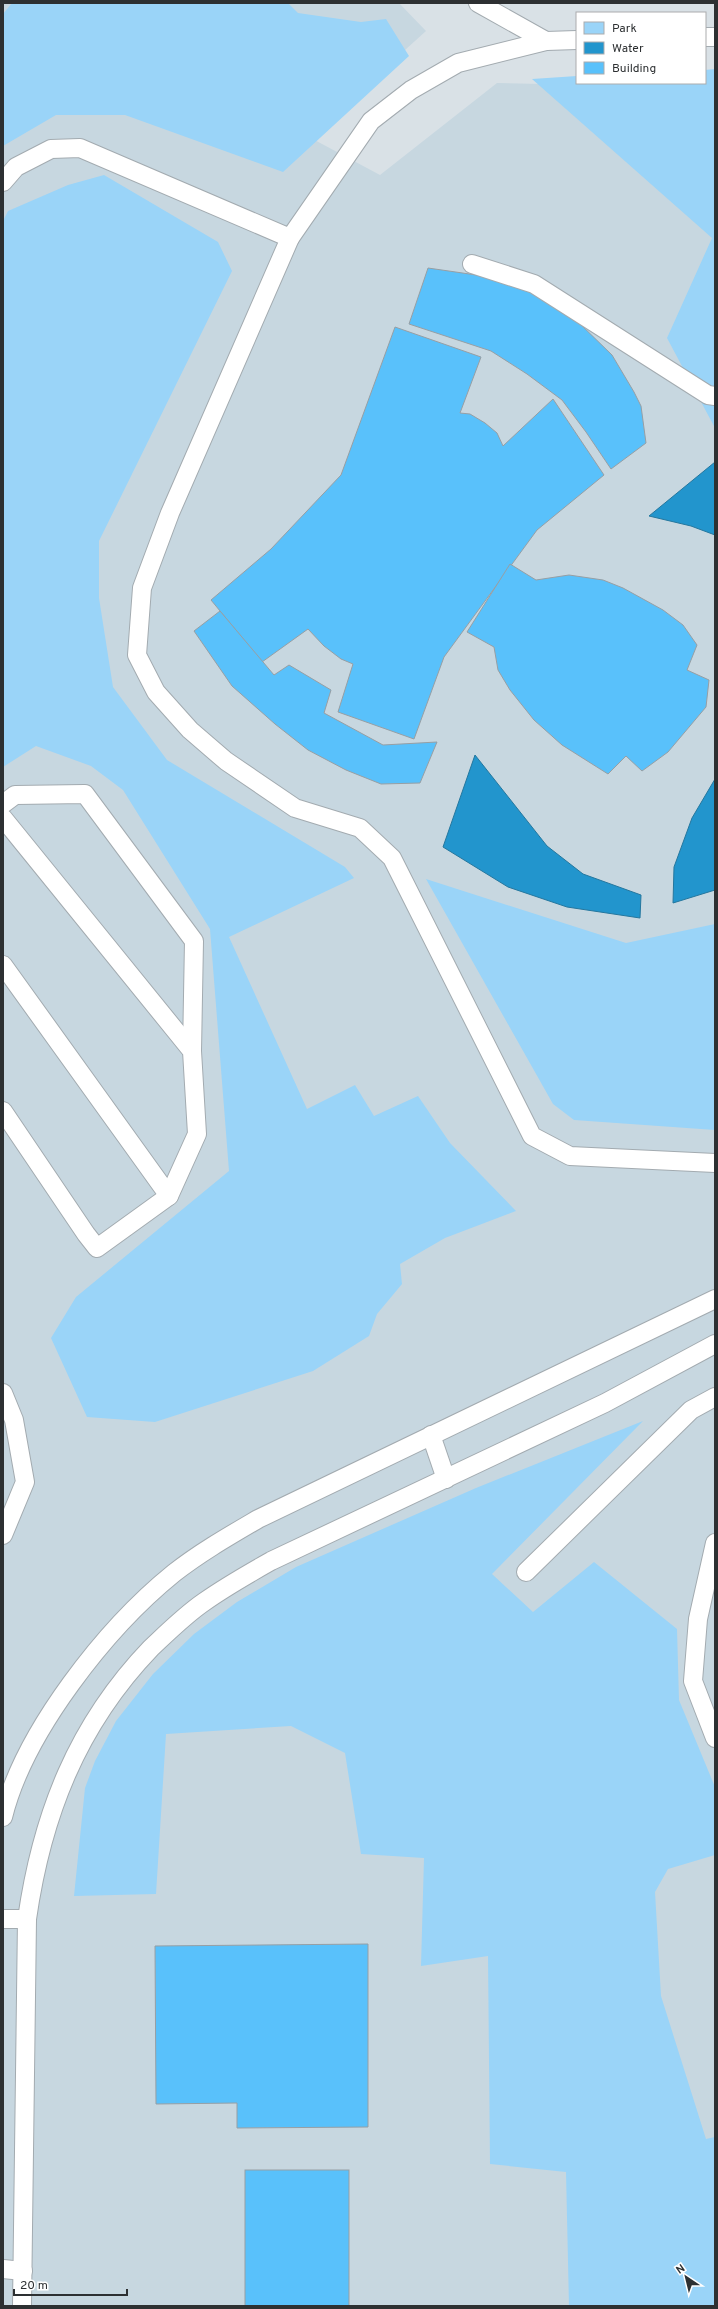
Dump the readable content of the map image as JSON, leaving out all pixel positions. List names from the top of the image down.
{
  "legend": ["Park", "Water", "Building"],
  "scale_bar": "20 m",
  "north": "top left"
}
